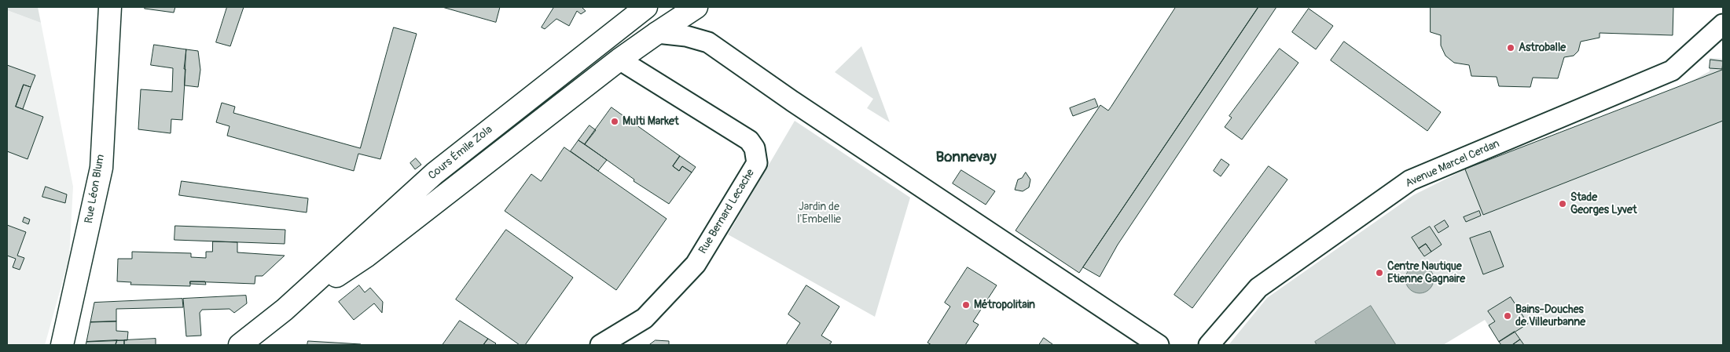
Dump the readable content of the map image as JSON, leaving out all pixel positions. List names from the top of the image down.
{
  "streets": {
    "main road": ["Cours Émile Zola", "Rue Léon Blum"],
    "street": ["Avenue Marcel Cerdan", "Rue Bernard Lecache"]
  },
  "crossings": [
    ["Cours Émile Zola", "Rue Bernard Lecache"]
  ],
  "districts": ["Bonnevay"],
  "parks": ["Jardin de l'Embellie"],
  "places": [
    "Astroballe",
    "Multi Market",
    "Stade Georges Lyvet",
    "Centre Nautique Etienne Gagnaire",
    "Métropolitain",
    "Bains-Douches de Villeurbanne"
  ]
}
